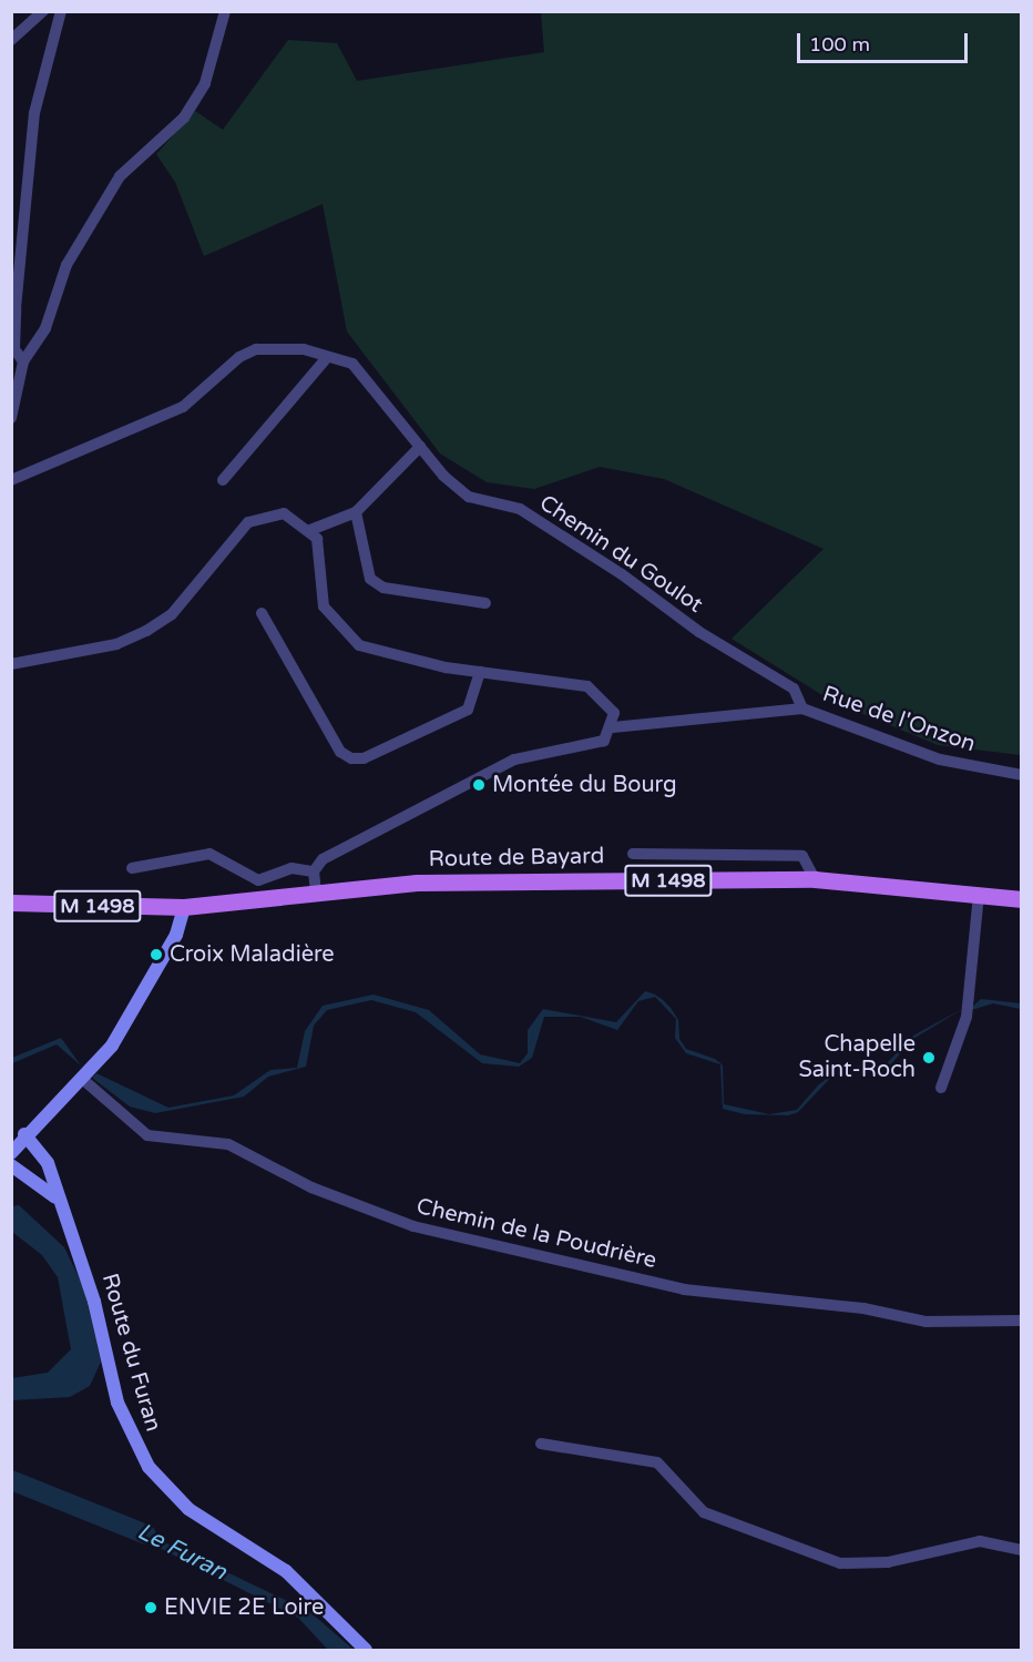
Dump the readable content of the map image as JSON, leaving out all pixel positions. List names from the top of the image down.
{
  "streets": {
    "main road": ["Route de Bayard", "M 1498", "Route du Furan"],
    "street": ["Chemin du Goulot", "Rue de l'Onzon", "Chemin de la Poudrière"]
  },
  "crossings": [
    ["Chemin du Goulot", "Rue de l'Onzon"]
  ],
  "water": ["Le Furan"],
  "places": [
    "Montée du Bourg",
    "Croix Maladière",
    "Chapelle Saint-Roch",
    "ENVIE 2E Loire"
  ],
  "scale_bar": "100 m"
}
